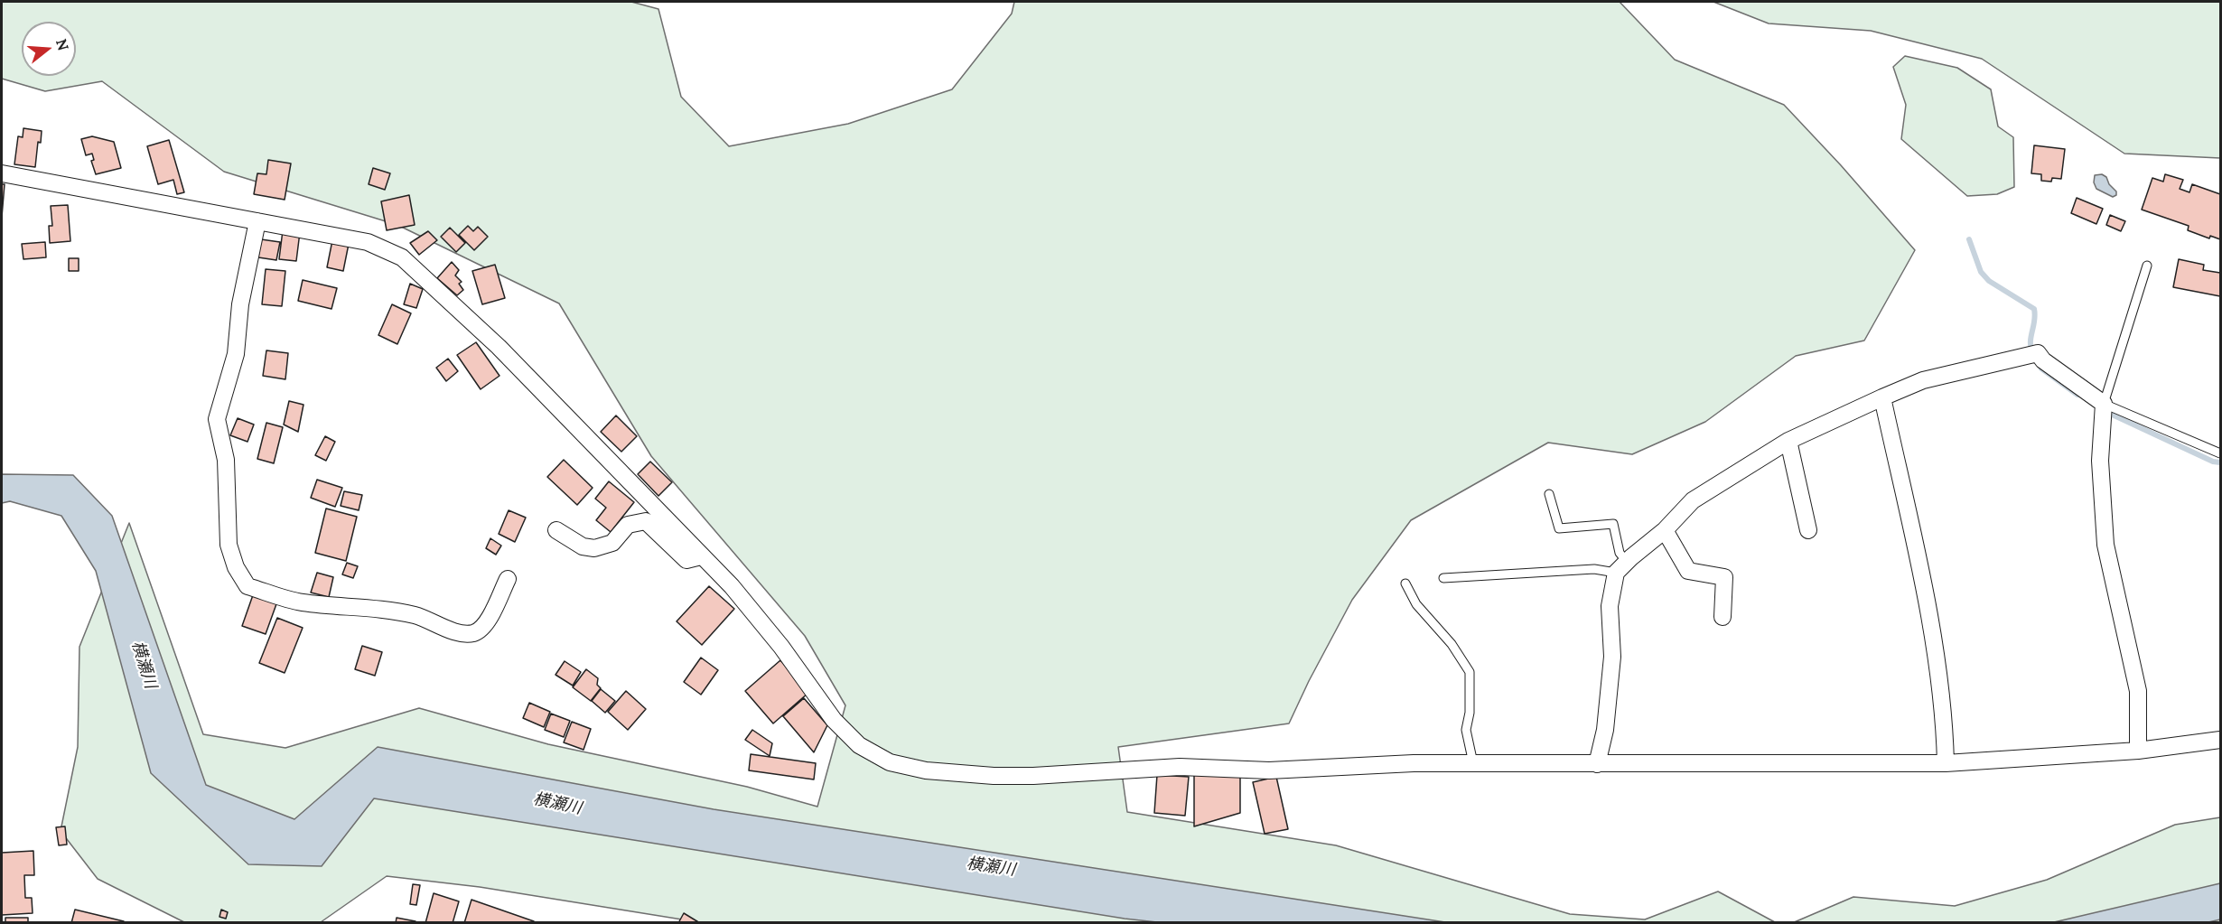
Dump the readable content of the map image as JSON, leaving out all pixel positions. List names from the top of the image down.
{
  "water": ["横瀬川"],
  "north": "right"
}
